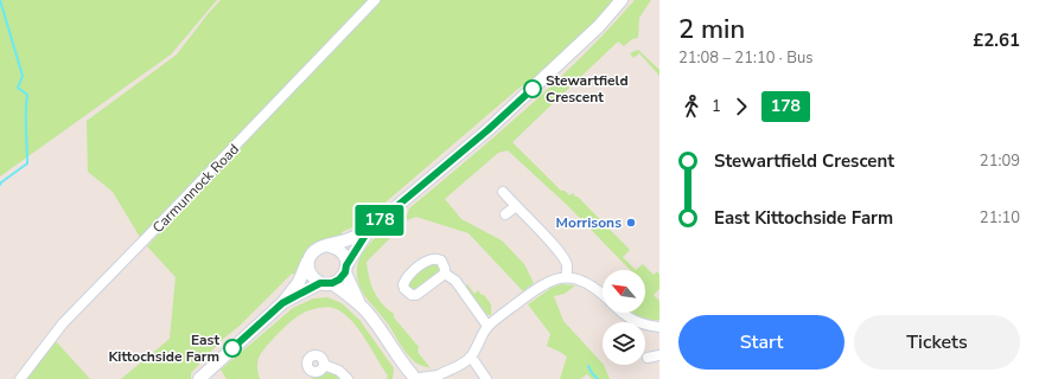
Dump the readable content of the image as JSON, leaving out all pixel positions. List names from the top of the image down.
{
  "streets": {
    "street": ["Carmunnock Road"]
  },
  "places": ["Stewartfield Crescent", "Morrisons", "East Kittochside Farm"],
  "lines": ["bus line 178"],
  "north": "top left",
  "page": {
    "on_map": "178",
    "heading": ["2 min", "21:08 – 21:10 · Bus", "£2.61"],
    "legs": ["1", "178"],
    "list": [
      {
        "name": "Stewartfield Crescent",
        "value": "21:09"
      },
      {
        "name": "East Kittochside Farm",
        "value": "21:10"
      }
    ],
    "buttons": ["Start", "Tickets"]
  }
}
